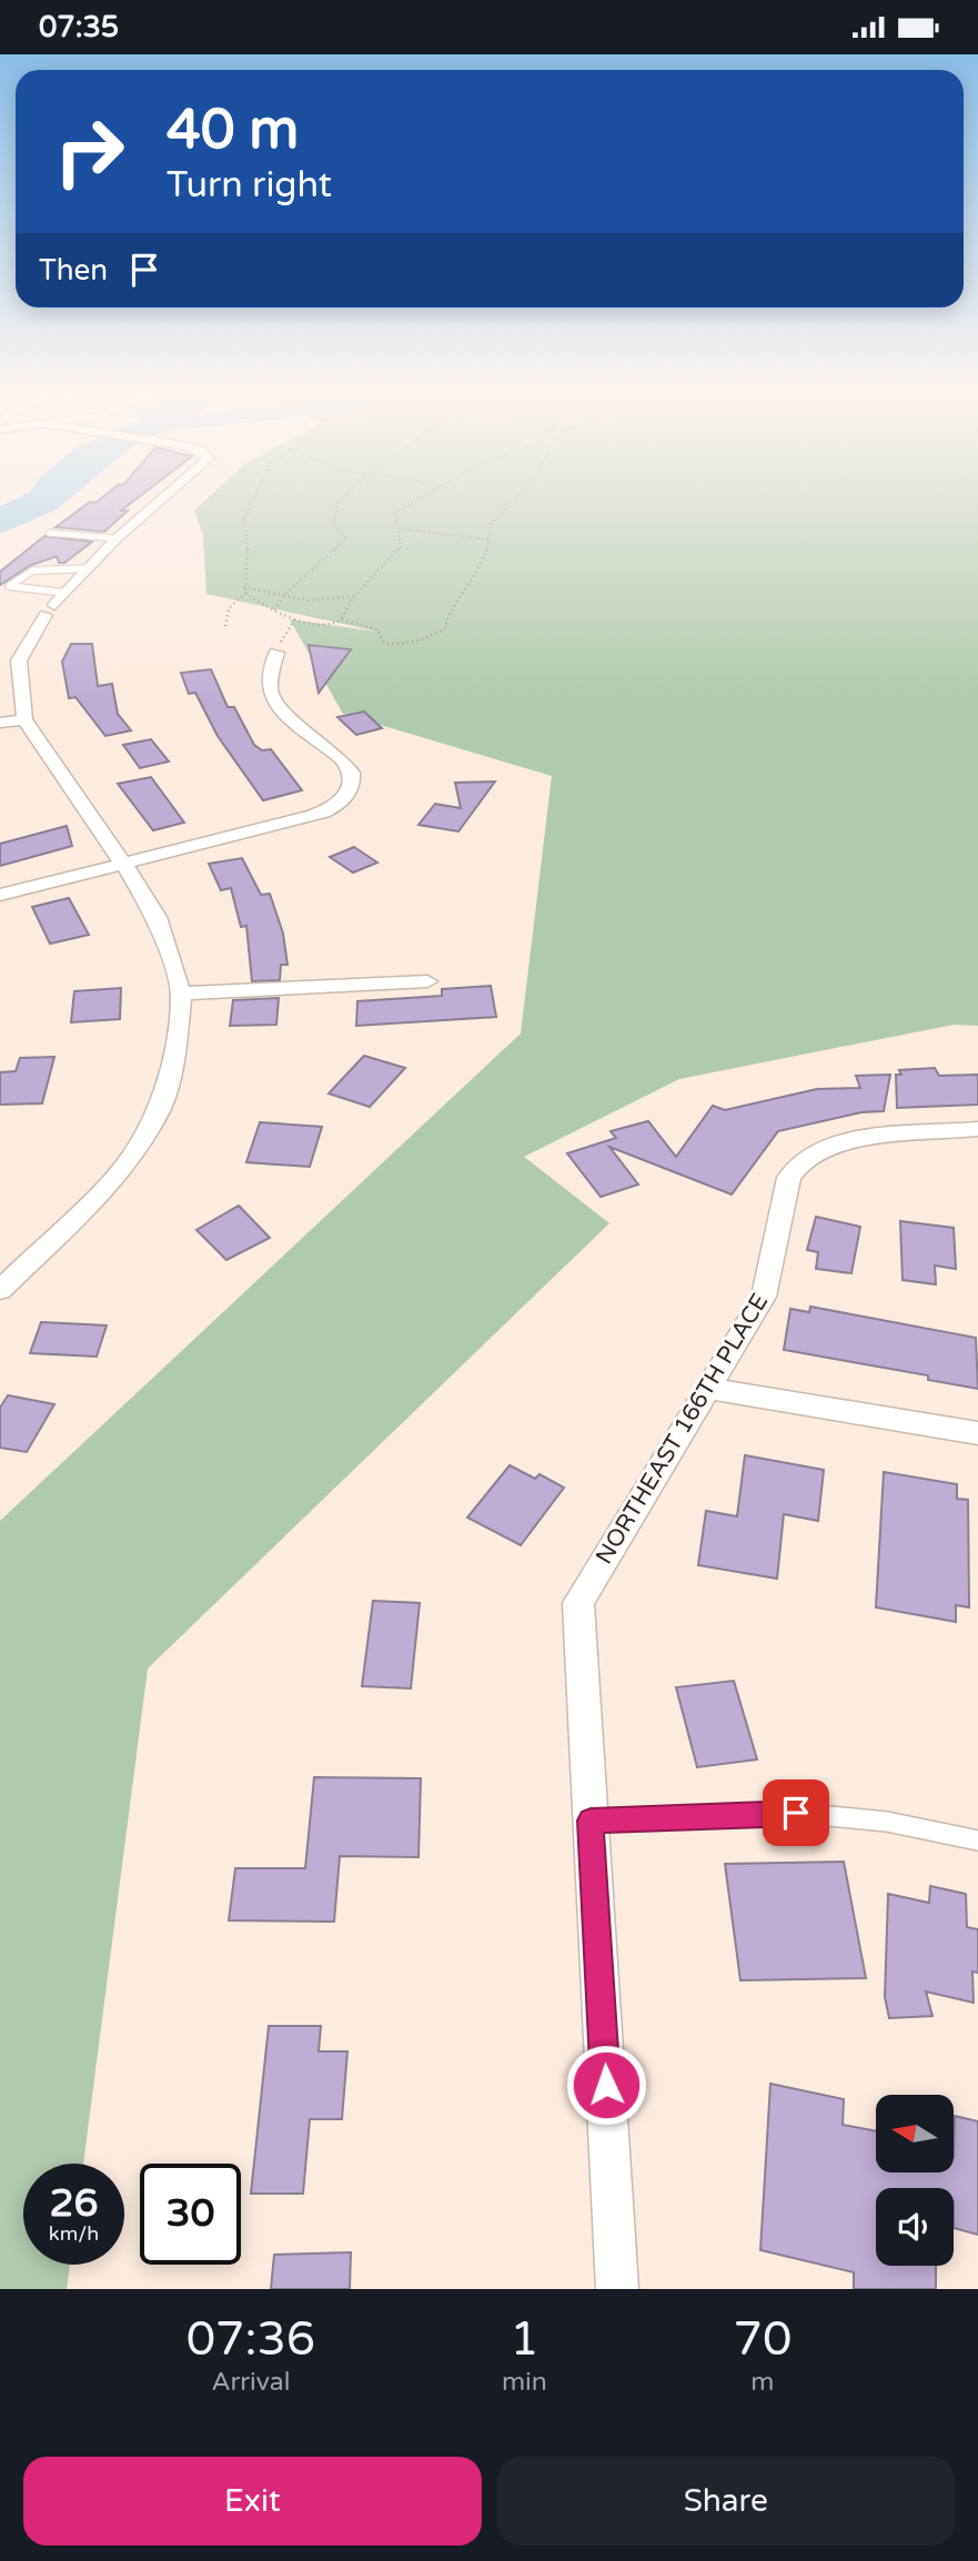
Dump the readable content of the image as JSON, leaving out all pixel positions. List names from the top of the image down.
{
  "streets": {
    "street": ["NORTHEAST 166TH PLACE"]
  },
  "north": "left",
  "page": {
    "status": "07:35",
    "turn": ["40 m", "Turn right"],
    "then": "Then",
    "speed": "26 km/h",
    "limit": "30",
    "eta": [
      "07:36",
      "Arrival",
      "1",
      "min",
      "70",
      "m"
    ],
    "buttons": ["Exit", "Share"]
  }
}
